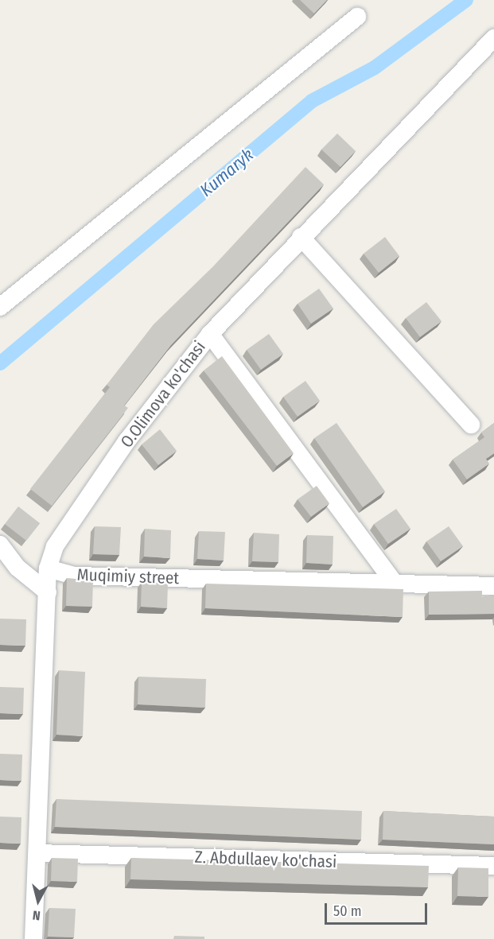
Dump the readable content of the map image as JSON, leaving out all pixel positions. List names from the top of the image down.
{
  "streets": {
    "street": ["O.Olimova ko'chasi", "Muqimiy street", "Z. Abdullaev ko'chasi"]
  },
  "crossings": [
    ["O.Olimova ko'chasi", "Muqimiy street"]
  ],
  "water": ["Kumaryk"],
  "scale_bar": "50 m",
  "north": "bottom"
}
